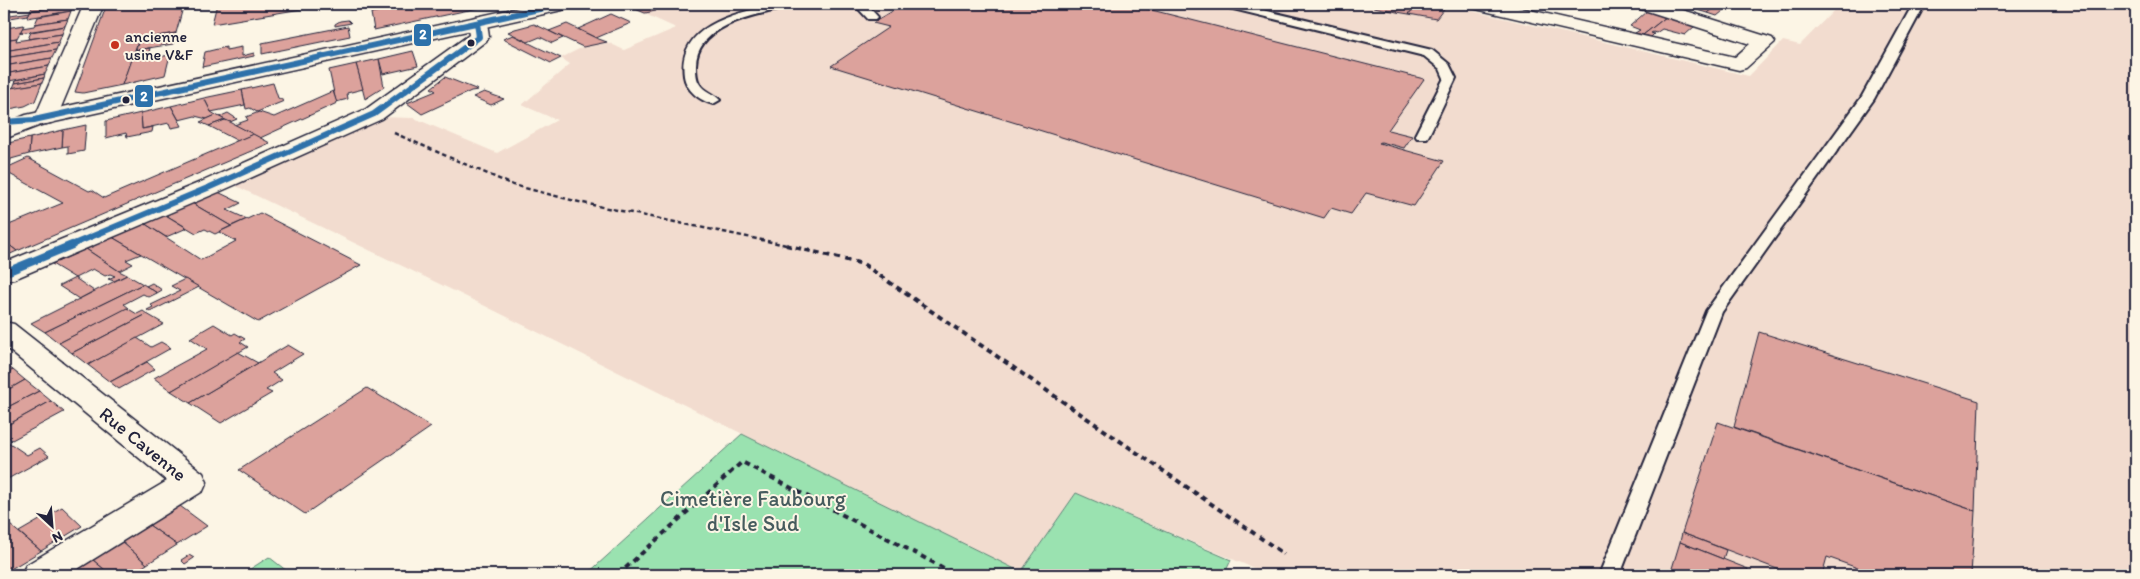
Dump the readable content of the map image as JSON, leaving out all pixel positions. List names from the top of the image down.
{
  "streets": {
    "street": ["Rue Cavenne"]
  },
  "parks": ["Cimetière Faubourg d'Isle Sud"],
  "places": ["ancienne usine V&F"],
  "lines": ["transit line 2"],
  "north": "bottom right"
}
